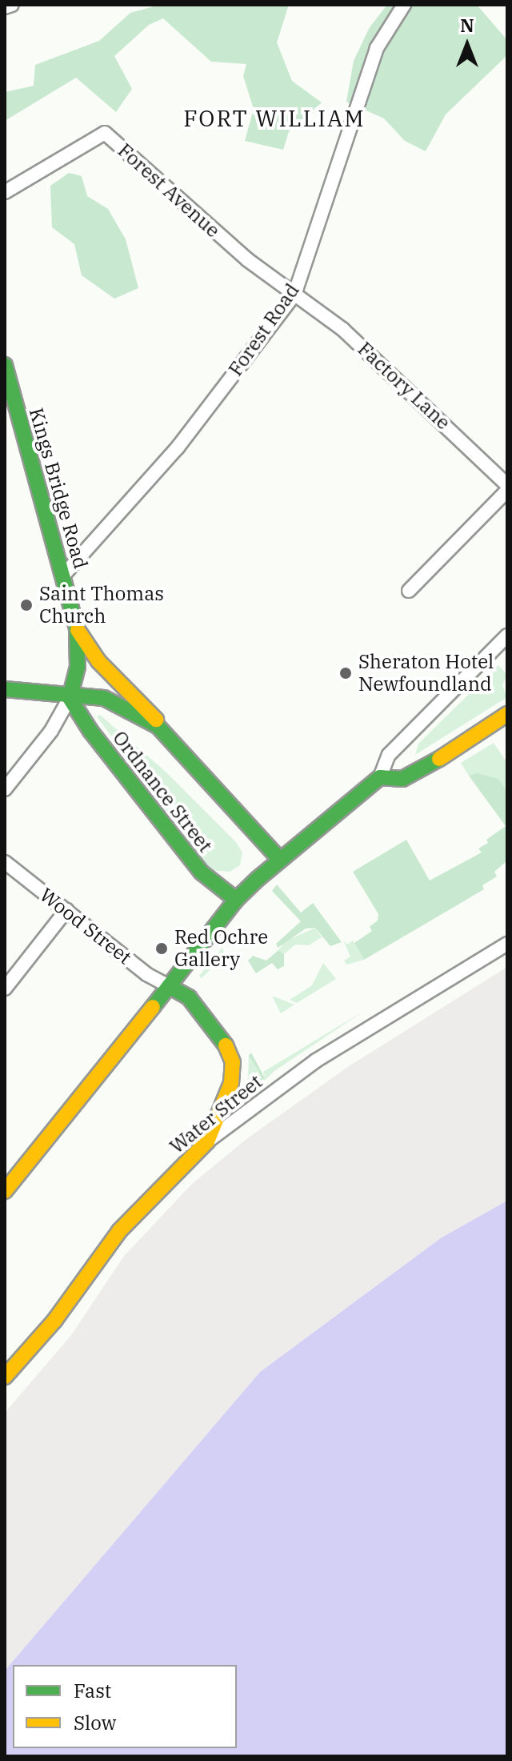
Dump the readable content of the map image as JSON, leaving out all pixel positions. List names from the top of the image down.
{
  "streets": {
    "street": [
      "Forest Avenue",
      "Forest Road",
      "Factory Lane",
      "Kings Bridge Road",
      "Ordnance Street",
      "Wood Street",
      "Water Street"
    ]
  },
  "crossings": [
    ["Forest Avenue", "Forest Road"],
    ["Forest Avenue", "Factory Lane"],
    ["Forest Road", "Factory Lane"],
    ["Forest Road", "Kings Bridge Road"],
    ["Kings Bridge Road", "Ordnance Street"]
  ],
  "districts": ["FORT WILLIAM"],
  "places": ["Saint Thomas Church", "Sheraton Hotel Newfoundland", "Red Ochre Gallery"],
  "legend": ["Fast", "Slow"],
  "north": "top"
}
